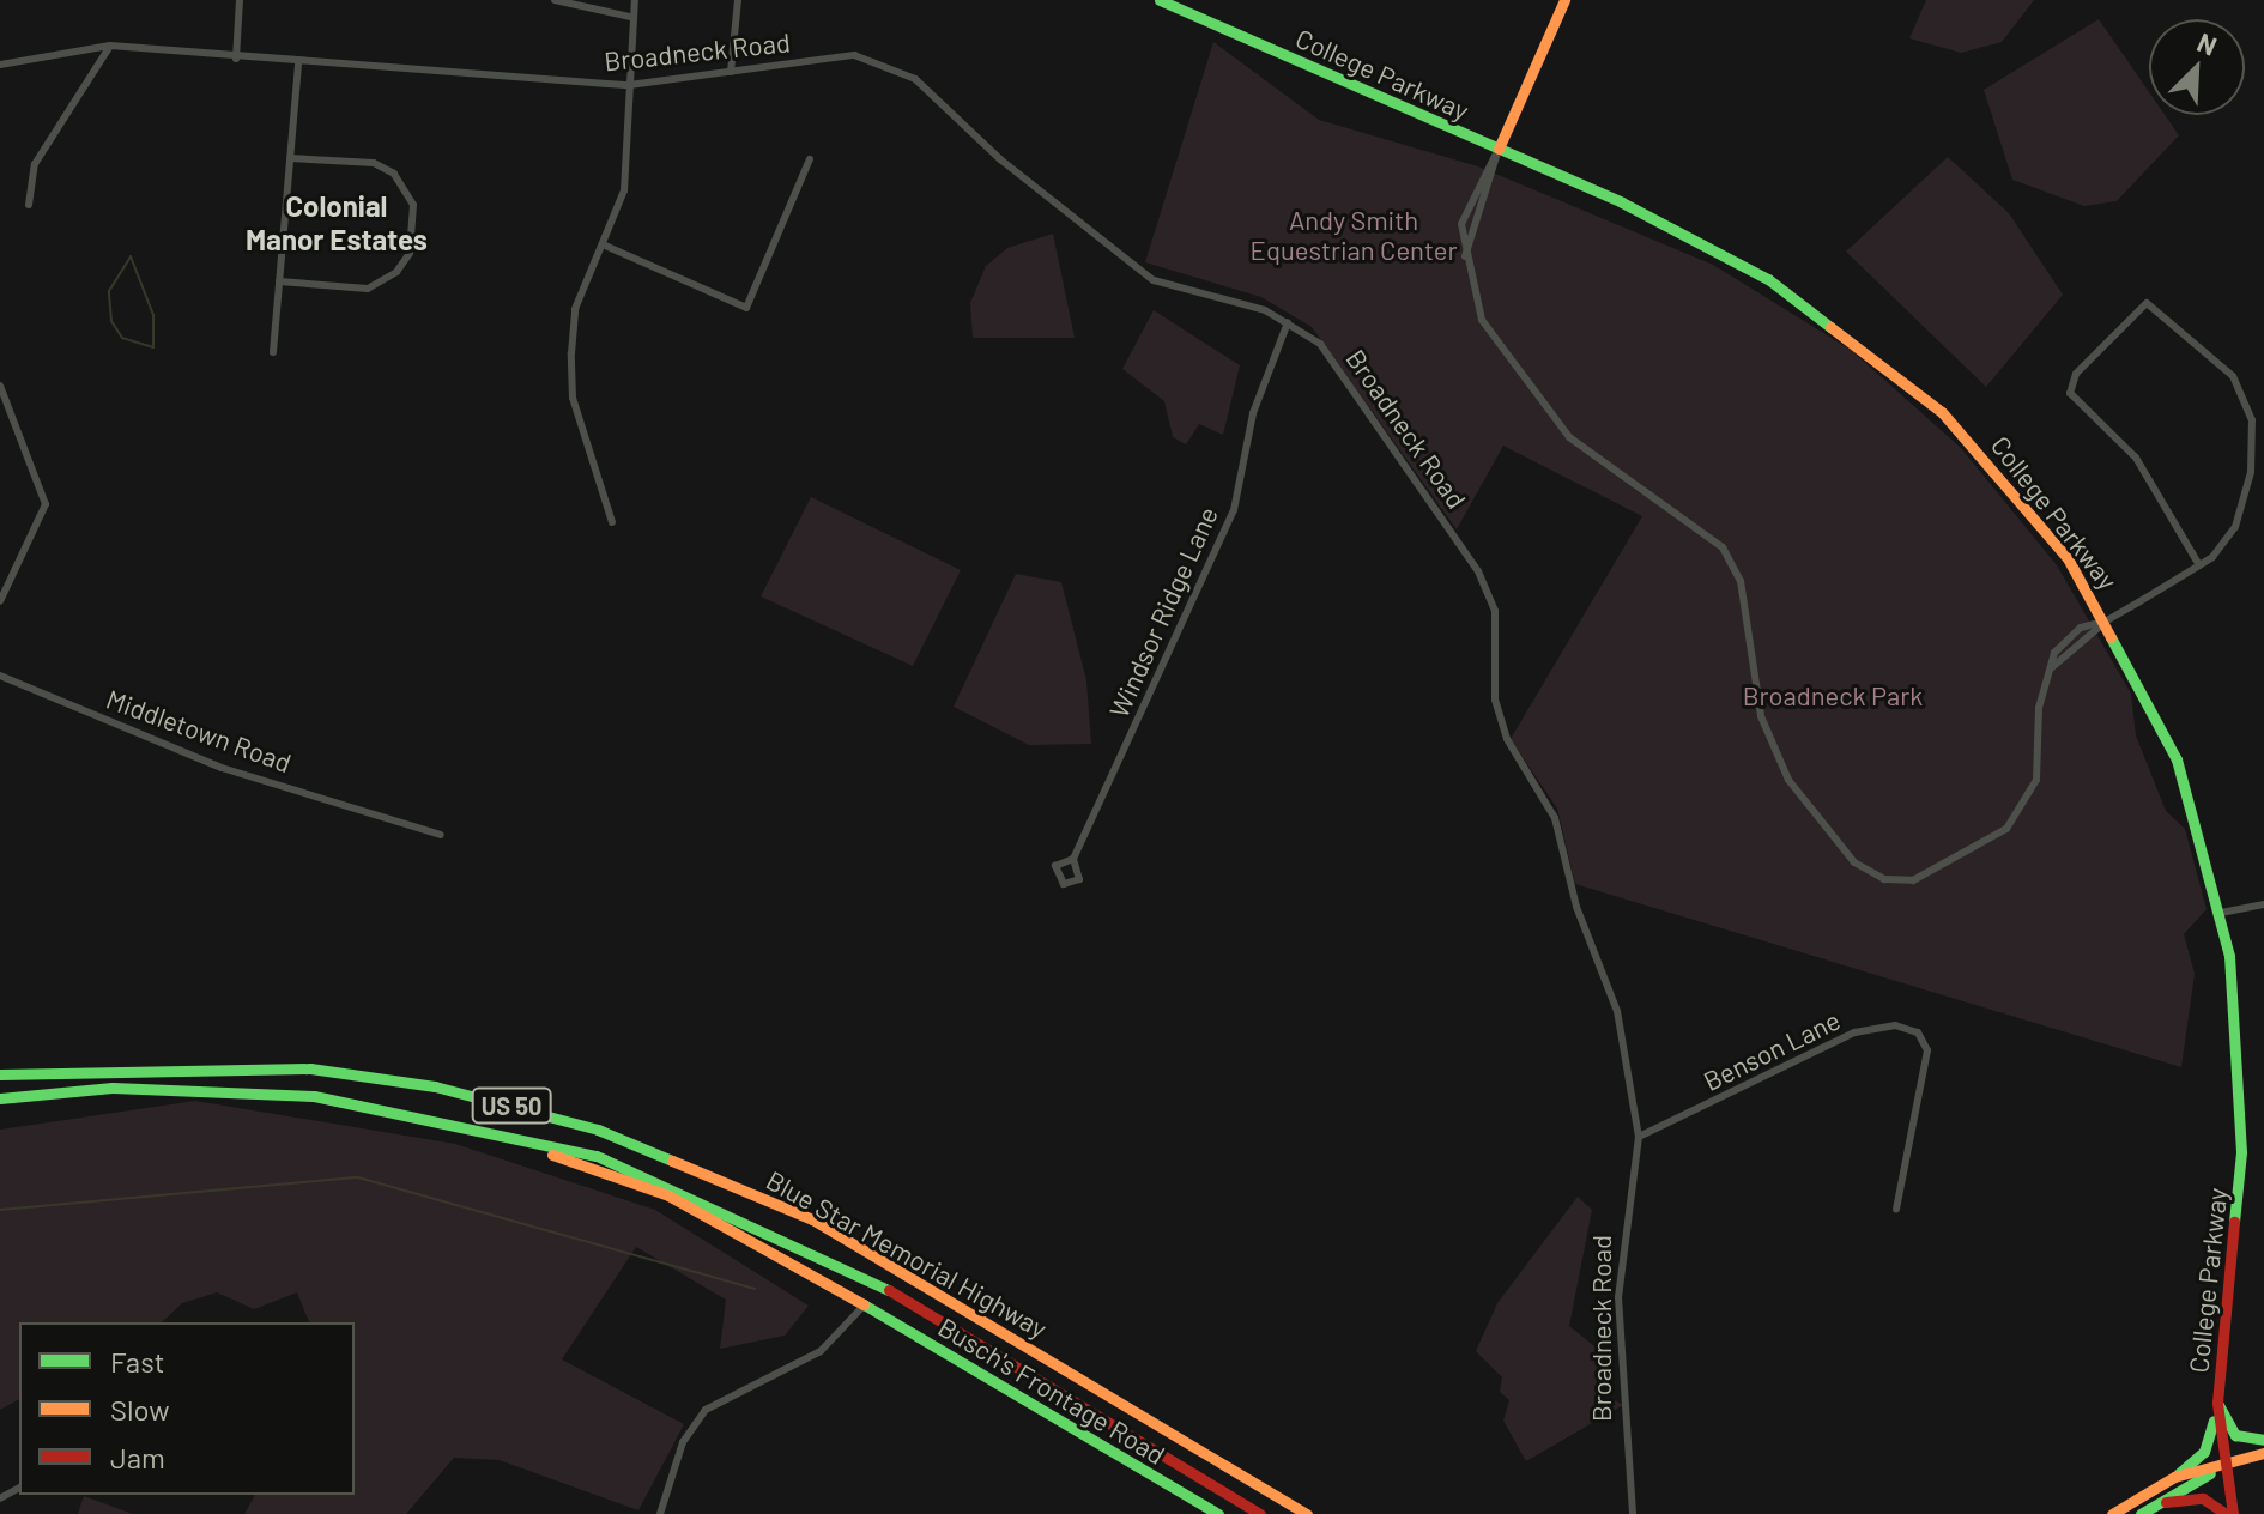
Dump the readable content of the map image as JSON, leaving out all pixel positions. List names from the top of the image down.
{
  "streets": {
    "main road": [
      "College Parkway",
      "US 50",
      "Blue Star Memorial Highway",
      "Busch's Frontage Road"
    ],
    "street": [
      "Broadneck Road",
      "Windsor Ridge Lane",
      "Middletown Road",
      "Benson Lane"
    ]
  },
  "crossings": [
    ["Broadneck Road", "Windsor Ridge Lane"],
    ["Broadneck Road", "Benson Lane"],
    ["Blue Star Memorial Highway", "Busch's Frontage Road"]
  ],
  "districts": ["Colonial Manor Estates"],
  "parks": ["Andy Smith Equestrian Center", "Broadneck Park"],
  "legend": ["Fast", "Slow", "Jam"],
  "north": "top right"
}
